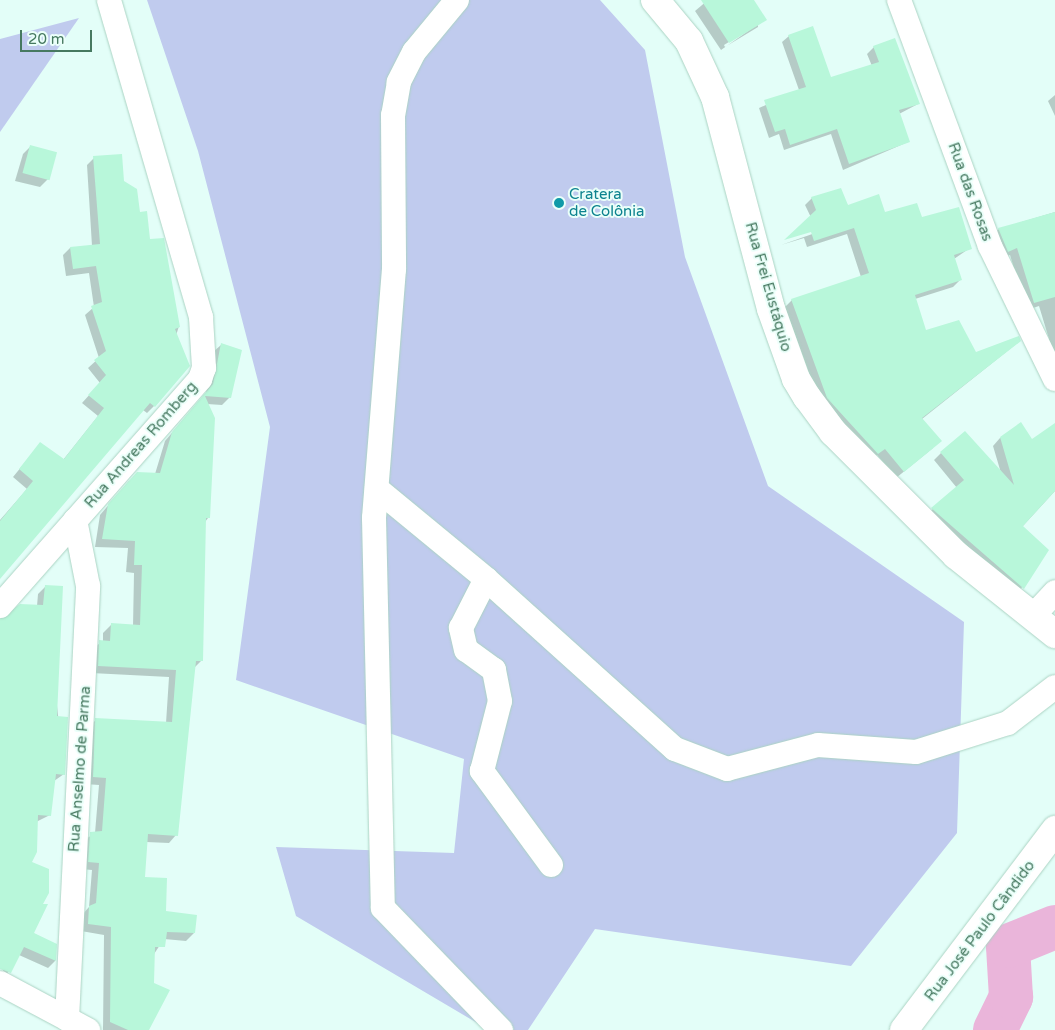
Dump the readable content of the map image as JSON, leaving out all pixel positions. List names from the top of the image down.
{
  "streets": {
    "street": [
      "Rua das Rosas",
      "Rua Frei Eustáquio",
      "Rua Andreas Romberg",
      "Rua Anselmo de Parma",
      "Rua José Paulo Cândido"
    ]
  },
  "crossings": [
    ["Rua Andreas Romberg", "Rua Anselmo de Parma"]
  ],
  "places": ["Cratera de Colônia"],
  "scale_bar": "20 m"
}
